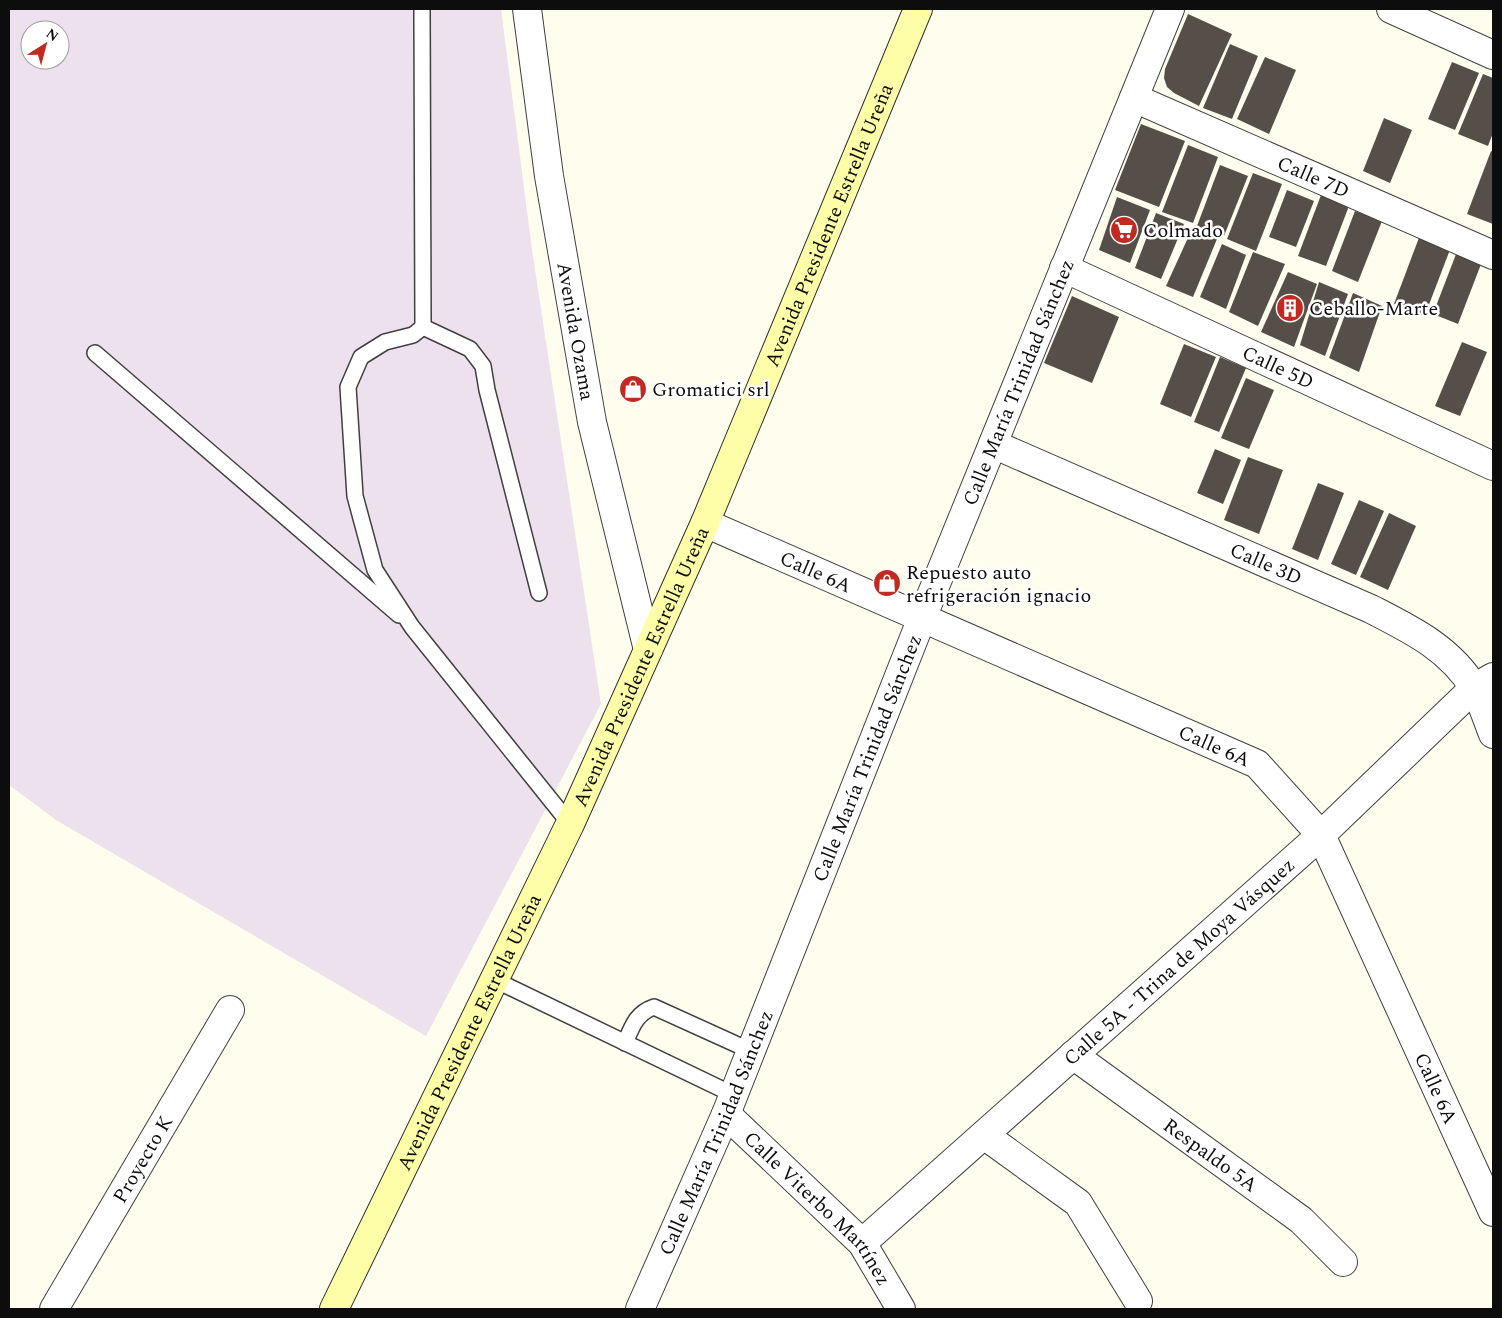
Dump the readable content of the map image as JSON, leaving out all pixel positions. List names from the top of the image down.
{
  "streets": {
    "main road": ["Avenida Presidente Estrella Ureña"],
    "street": [
      "Calle 7D",
      "Avenida Ozama",
      "Calle 5D",
      "Calle María Trinidad Sánchez",
      "Calle 3D",
      "Calle 6A",
      "Calle 5A - Trina de Moya Vásquez",
      "Respaldo 5A",
      "Proyecto K",
      "Calle Viterbo Martínez"
    ]
  },
  "crossings": [
    ["Calle 7D", "Calle María Trinidad Sánchez"],
    ["Avenida Presidente Estrella Ureña", "Avenida Ozama"],
    ["Avenida Presidente Estrella Ureña", "Calle 6A"],
    ["Calle 5D", "Calle María Trinidad Sánchez"],
    ["Calle María Trinidad Sánchez", "Calle 3D"],
    ["Calle María Trinidad Sánchez", "Calle 6A"],
    ["Calle María Trinidad Sánchez", "Calle Viterbo Martínez"],
    ["Calle 3D", "Calle 5A - Trina de Moya Vásquez"],
    ["Calle 6A", "Calle 5A - Trina de Moya Vásquez"],
    ["Calle 5A - Trina de Moya Vásquez", "Respaldo 5A"],
    ["Calle 5A - Trina de Moya Vásquez", "Calle Viterbo Martínez"]
  ],
  "places": {
    "supermarket": ["Colmado"],
    "building": ["Ceballo-Marte"],
    "shop": ["Gromatici srl", "Repuesto auto refrigeración ignacio"]
  },
  "north": "top right"
}
